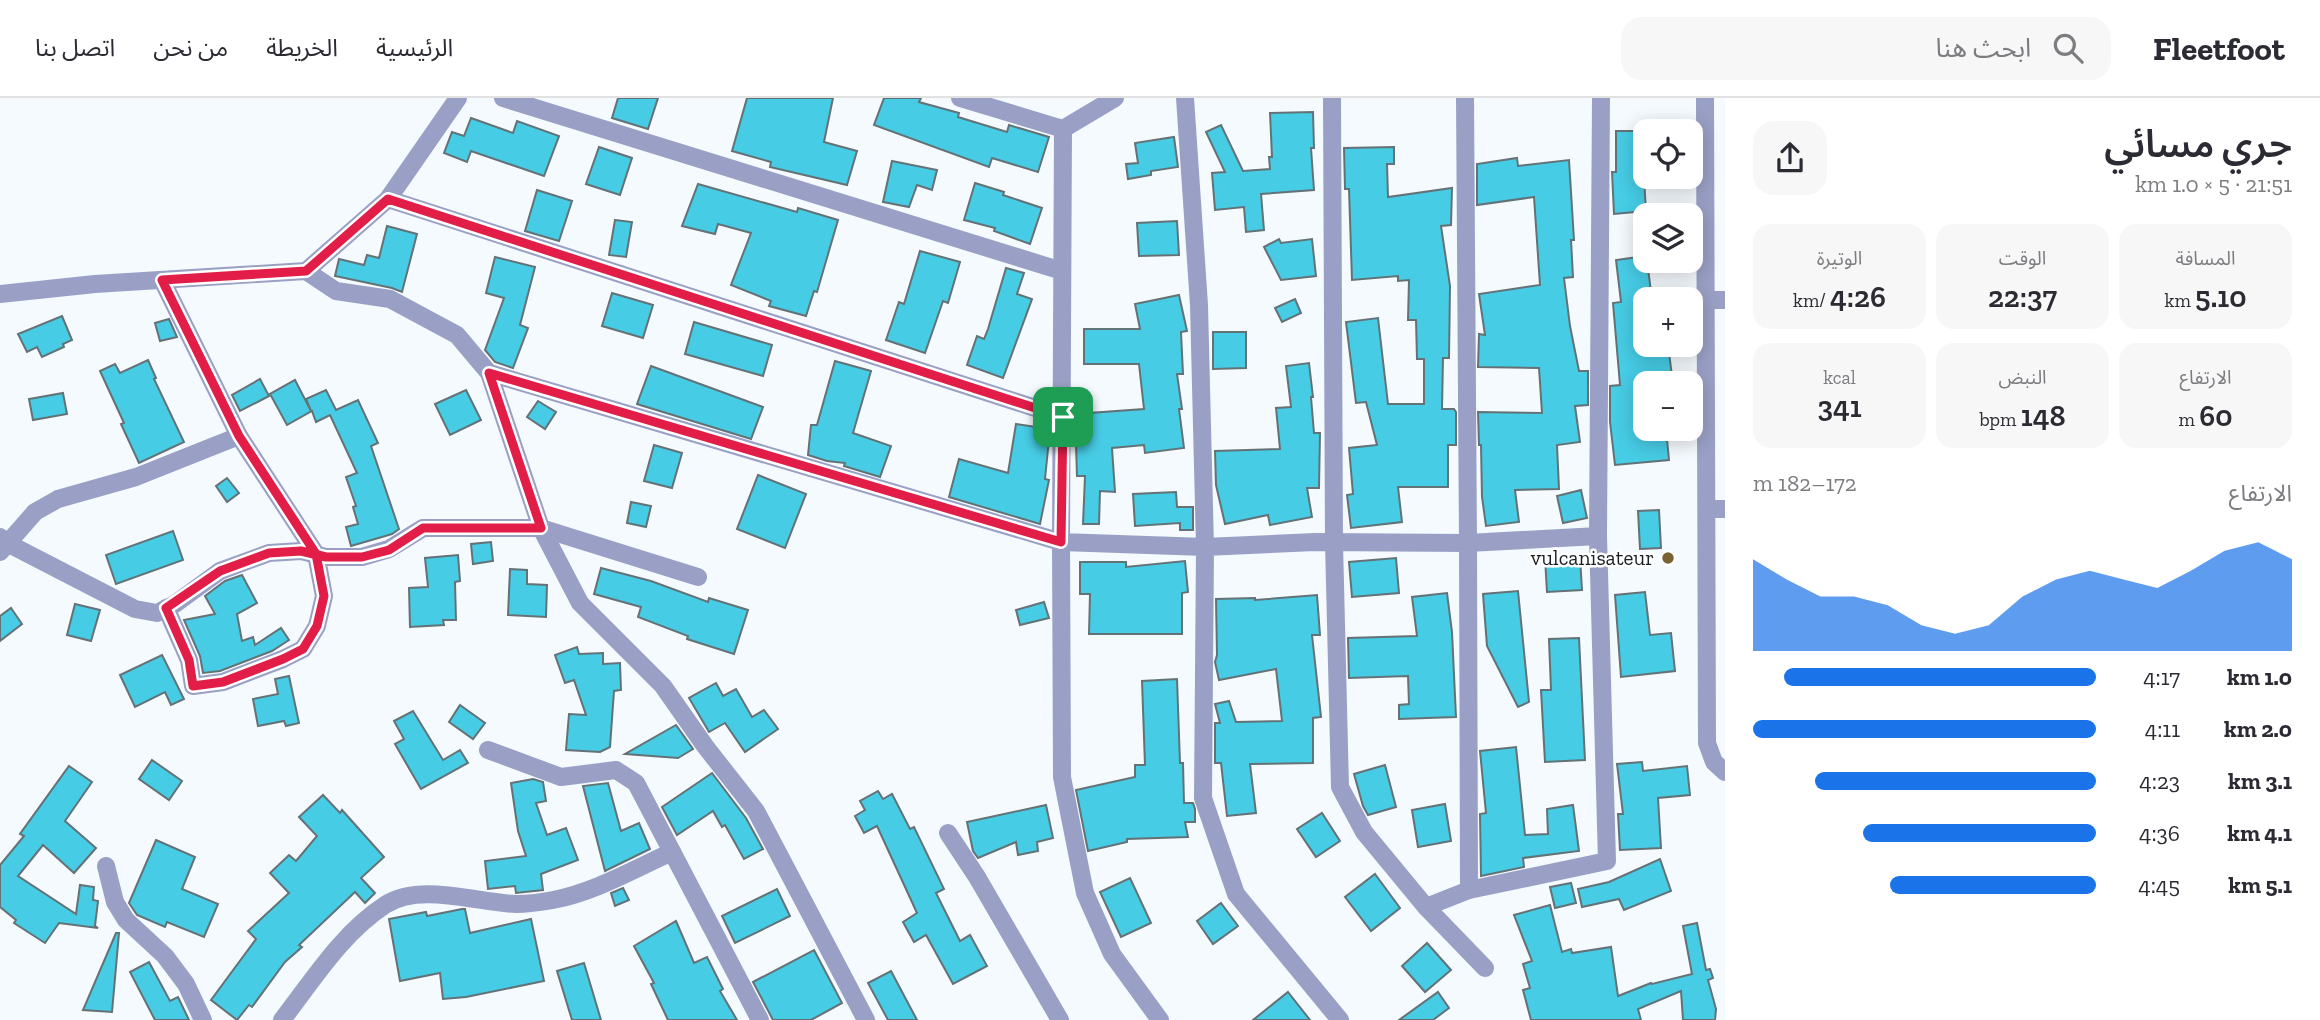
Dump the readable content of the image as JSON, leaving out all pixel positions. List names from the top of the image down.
{
  "places": ["vulcanisateur"],
  "page": {
    "header": "Fleetfoot",
    "search": "ابحث هنا",
    "nav": [
      "الرئيسية",
      "الخريطة",
      "من نحن",
      "اتصل بنا"
    ],
    "heading": ["جري مسائي", "21:51 · 5 × 1.0 km"],
    "map_buttons": ["+", "−"],
    "stats": [
      ["المسافة", "5.10 km"],
      ["الوقت", "22:37"],
      ["الوتيرة", "4:26 /km"],
      ["الارتفاع", "60 m"],
      ["النبض", "148 bpm"],
      ["kcal", "341"]
    ],
    "chart": ["الارتفاع", "172–182 m"],
    "list": [
      {
        "name": "1.0 km",
        "note": "4:17"
      },
      {
        "name": "2.0 km",
        "note": "4:11"
      },
      {
        "name": "3.1 km",
        "note": "4:23"
      },
      {
        "name": "4.1 km",
        "note": "4:36"
      },
      {
        "name": "5.1 km",
        "note": "4:45"
      }
    ]
  }
}
